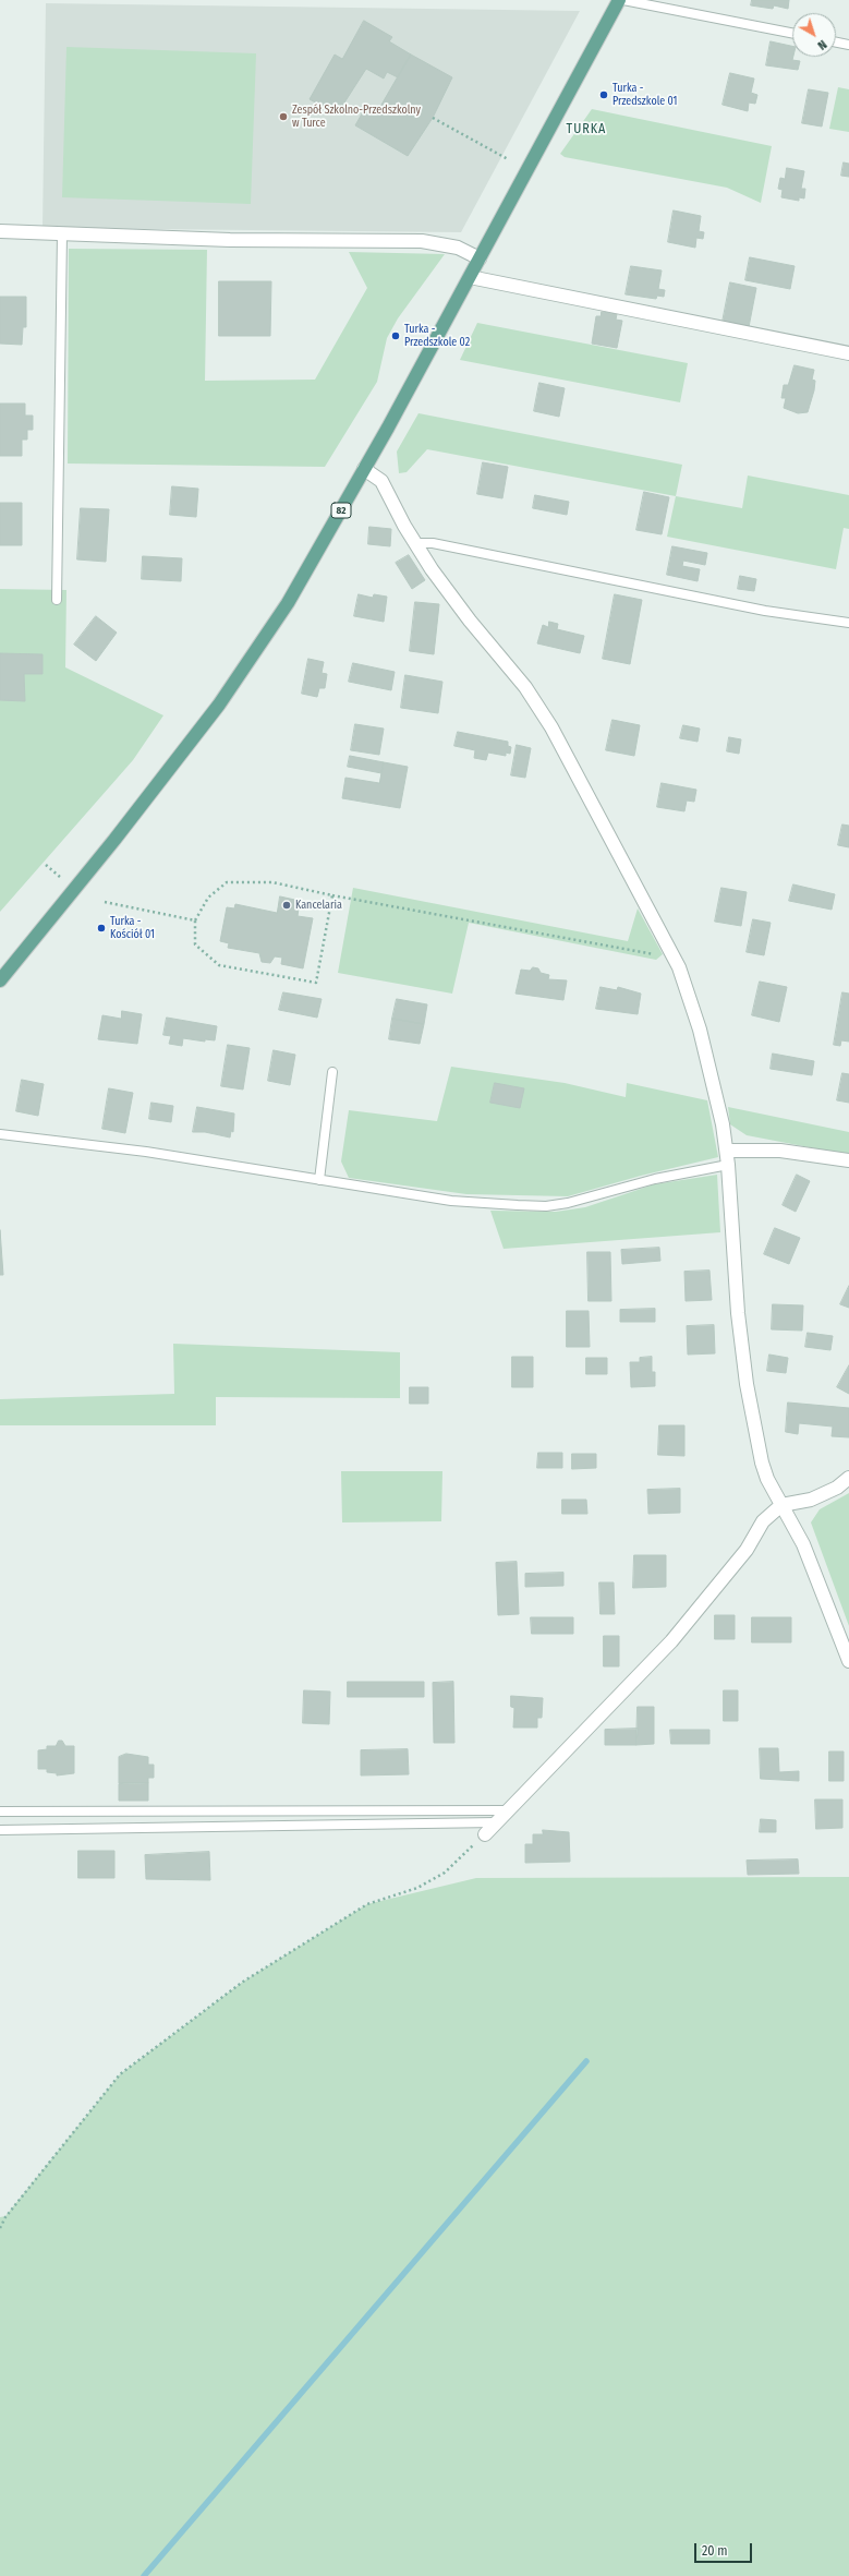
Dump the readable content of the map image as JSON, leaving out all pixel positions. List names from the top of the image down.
{
  "streets": {
    "main road": ["82"]
  },
  "districts": ["TURKA"],
  "places": [
    "Turka - Przedszkole 01",
    "Zespół Szkolno-Przedszkolny w Turce",
    "Turka - Przedszkole 02",
    "Kancelaria",
    "Turka - Kościół 01"
  ],
  "scale_bar": "20 m",
  "north": "bottom right"
}
